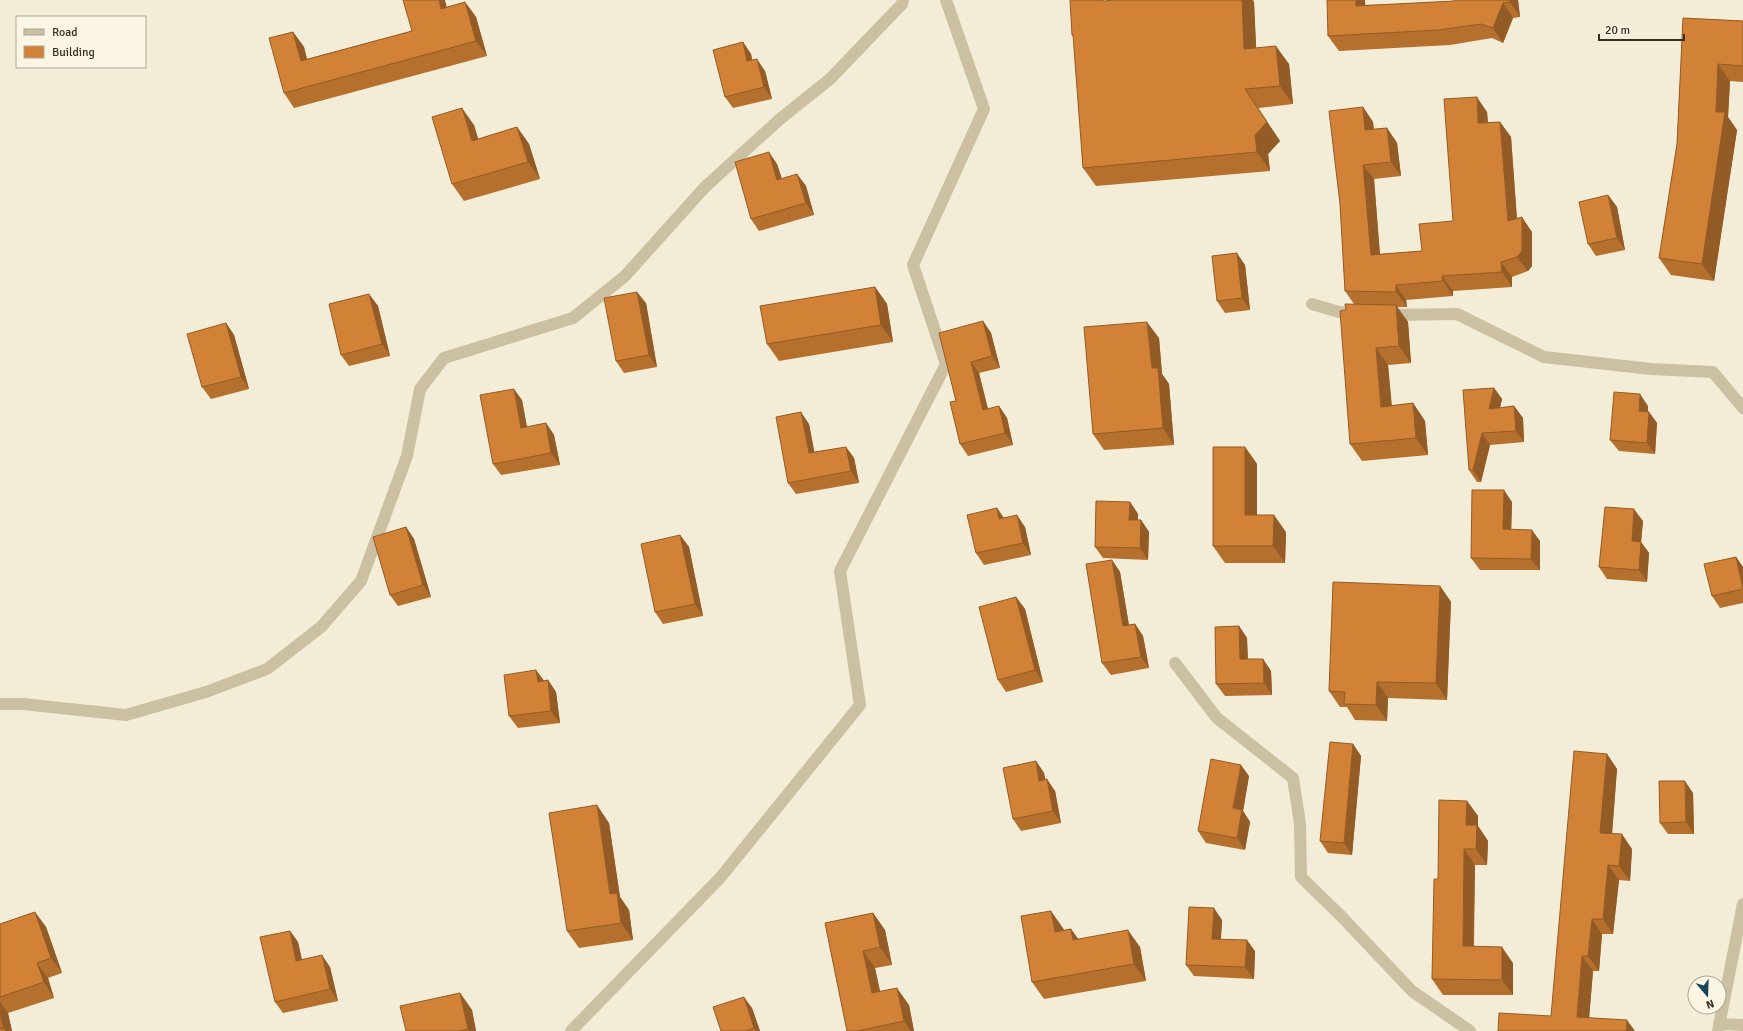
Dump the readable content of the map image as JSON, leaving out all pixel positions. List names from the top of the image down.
{
  "legend": ["Road", "Building"],
  "scale_bar": "20 m",
  "north": "bottom"
}
